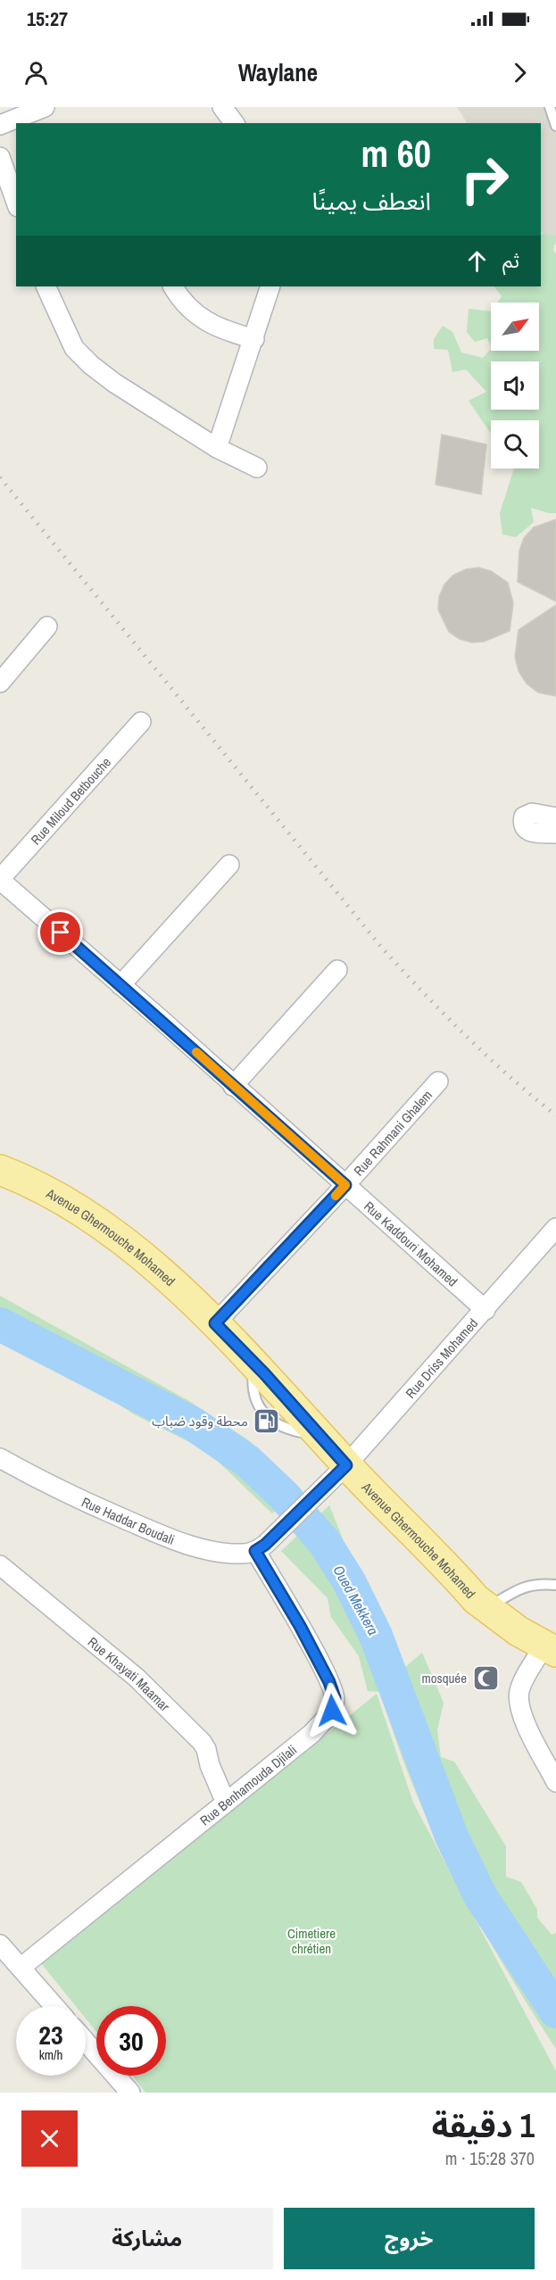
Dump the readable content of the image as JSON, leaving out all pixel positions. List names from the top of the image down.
{
  "streets": {
    "main road": ["Avenue Ghermouche Mohamed"],
    "street": [
      "Rue Miloud Betbouche",
      "Rue Rahmani Ghalem",
      "Rue Kaddouri Mohamed",
      "Rue Driss Mohamed",
      "Rue Haddar Boudali",
      "Rue Khayati Maamar",
      "Rue Benhamouda Djilali"
    ]
  },
  "crossings": [
    ["Rue Miloud Betbouche", "Rue Kaddouri Mohamed"],
    ["Rue Rahmani Ghalem", "Avenue Ghermouche Mohamed"],
    ["Rue Rahmani Ghalem", "Rue Kaddouri Mohamed"],
    ["Avenue Ghermouche Mohamed", "Rue Driss Mohamed"],
    ["Rue Kaddouri Mohamed", "Rue Driss Mohamed"],
    ["Rue Driss Mohamed", "Rue Haddar Boudali"],
    ["Rue Driss Mohamed", "Rue Benhamouda Djilali"],
    ["Rue Haddar Boudali", "Rue Benhamouda Djilali"],
    ["Rue Khayati Maamar", "Rue Benhamouda Djilali"]
  ],
  "water": ["Oued Mekkera"],
  "parks": ["Cimetiere chrétien"],
  "places": {
    "fuel station": ["محطة وقود ضباب"],
    "mosque": ["mosquée"]
  },
  "north": "top right",
  "page": {
    "status": "15:27",
    "header": "Waylane",
    "turn": ["60 m", "انعطف يمينًا"],
    "then": "ثم",
    "speed": "23 km/h",
    "limit": "30",
    "heading": ["1 دقيقة", "370 m · 15:28"],
    "buttons": ["خروج", "مشاركة"]
  }
}
